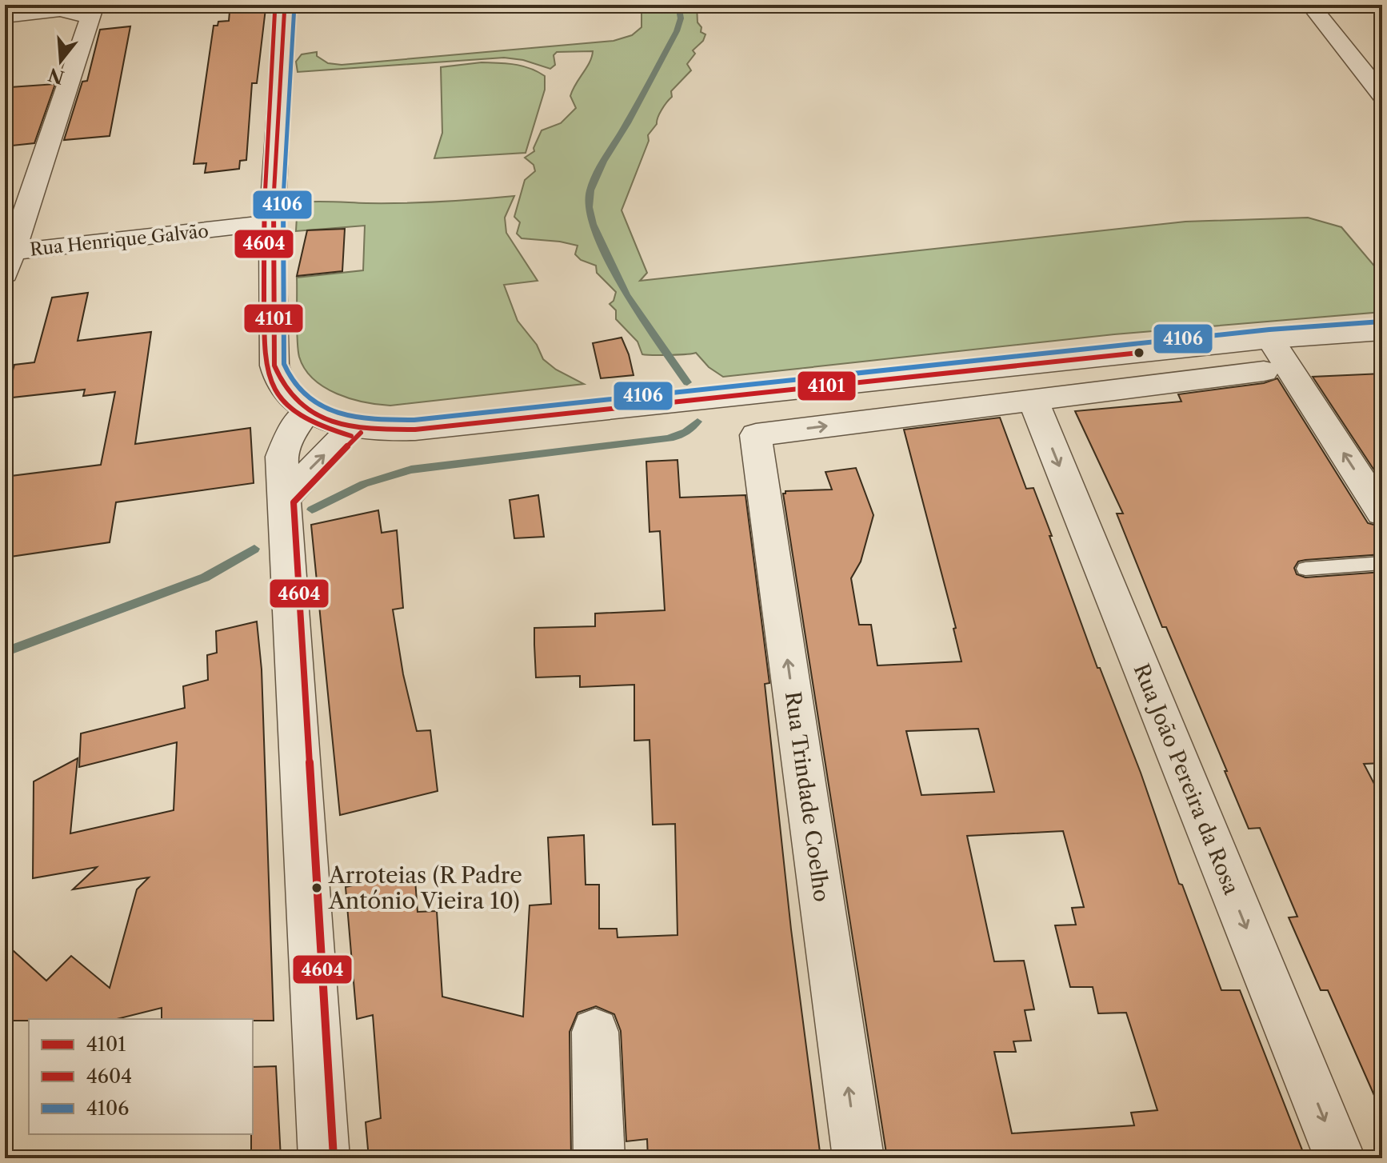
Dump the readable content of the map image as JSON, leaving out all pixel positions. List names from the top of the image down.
{
  "streets": {
    "street": ["Rua Henrique Galvão", "Rua João Pereira da Rosa", "Rua Trindade Coelho"]
  },
  "crossings": [
    ["Rua João Pereira da Rosa", "Rua Trindade Coelho"]
  ],
  "one_way": ["Rua João Pereira da Rosa"],
  "places": ["Arroteias (R Padre António Vieira 10)"],
  "lines": ["transit line 4101", "transit line 4604", "transit line 4106"],
  "legend": ["4101", "4604", "4106"],
  "north": "bottom"
}
